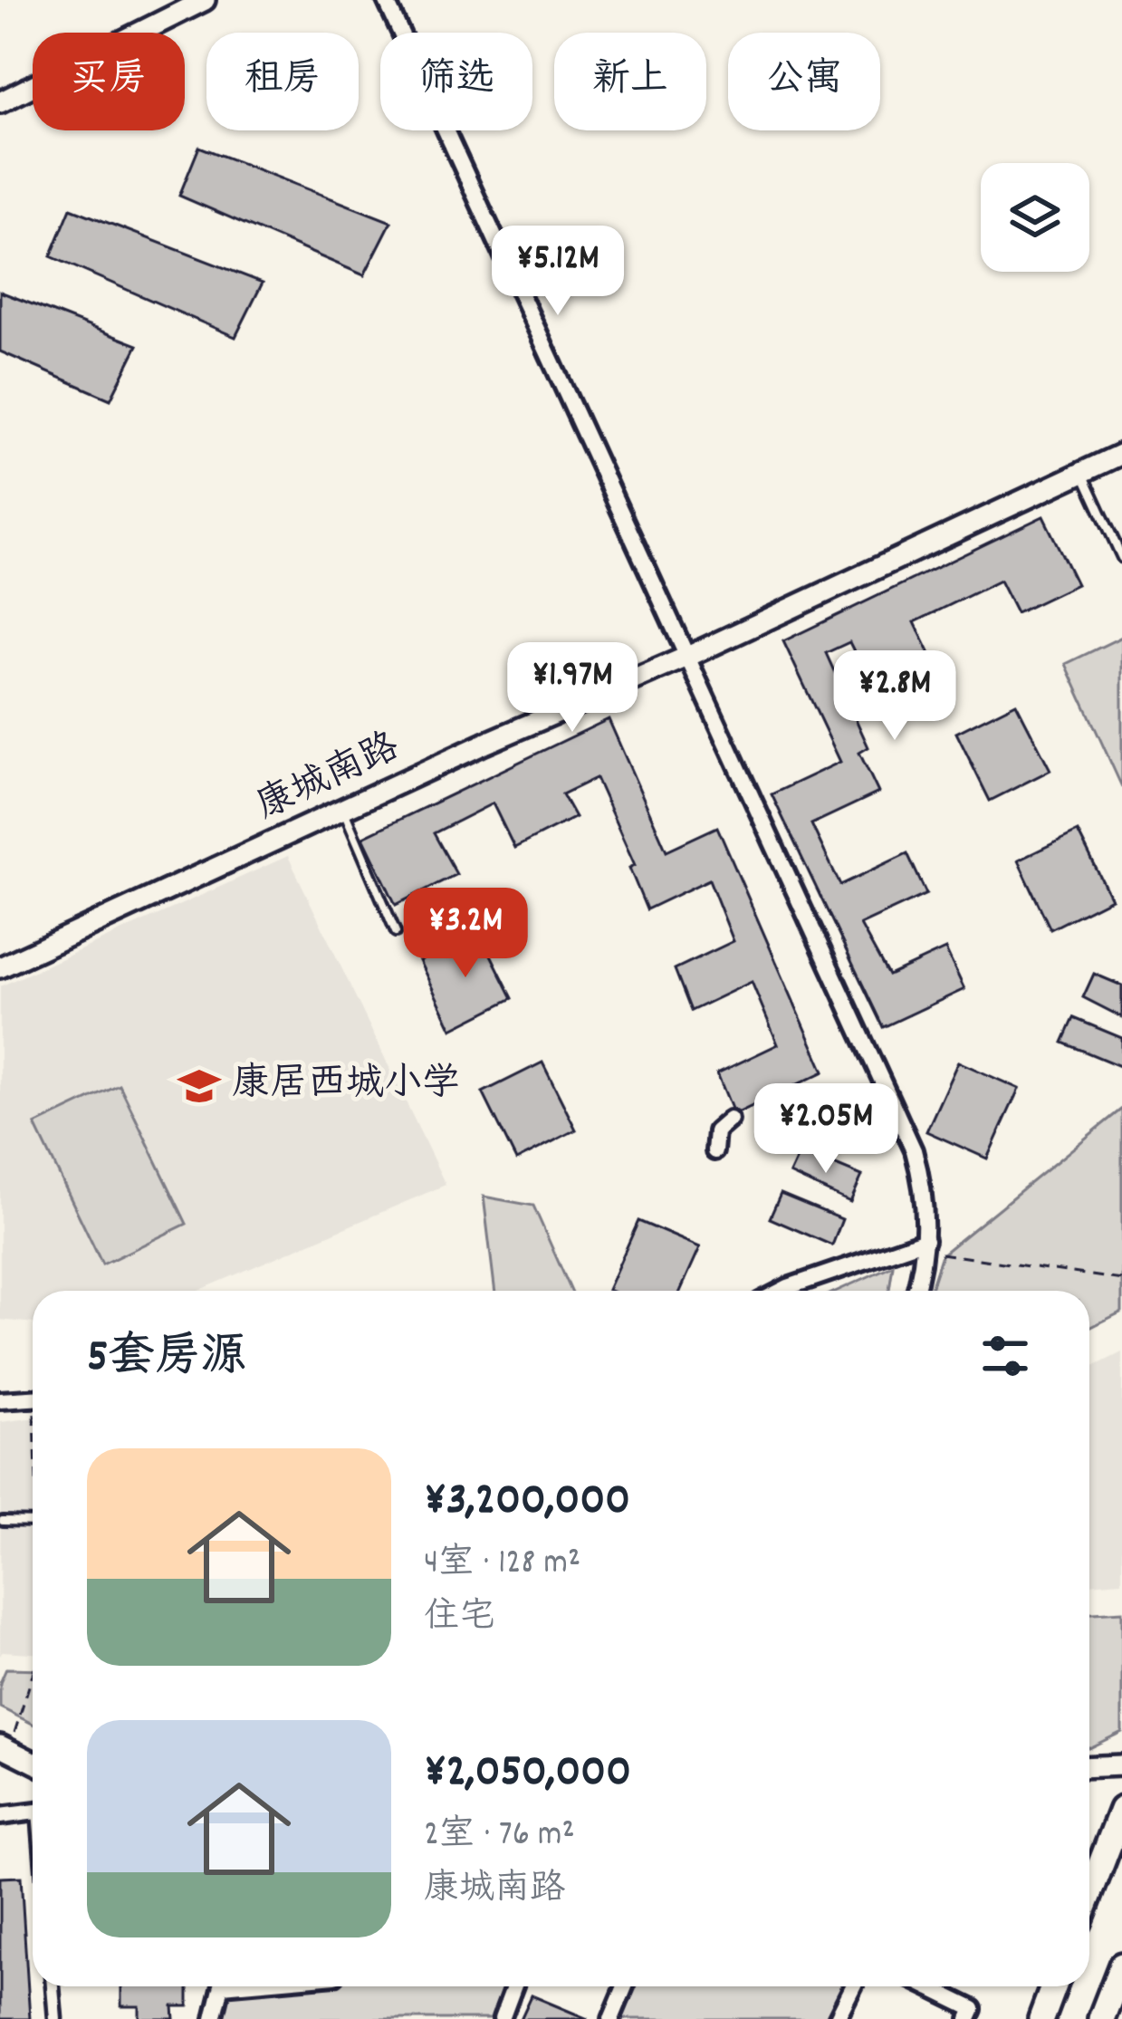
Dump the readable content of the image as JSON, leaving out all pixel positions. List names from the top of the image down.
{
  "streets": {
    "street": ["康城南路"]
  },
  "places": {
    "school or university": ["康居西城小学"]
  },
  "page": {
    "chip": [
      "买房",
      "租房",
      "筛选",
      "新上",
      "公寓"
    ],
    "price": [
      "¥5.12M",
      "¥1.97M",
      "¥2.8M",
      "¥3.2M",
      "¥2.05M"
    ],
    "heading": "5套房源",
    "list": [
      {
        "name": "¥3,200,000",
        "note": "4室 · 128 m² · 住宅"
      },
      {
        "name": "¥2,050,000",
        "note": "2室 · 76 m² · 康城南路"
      }
    ]
  }
}
